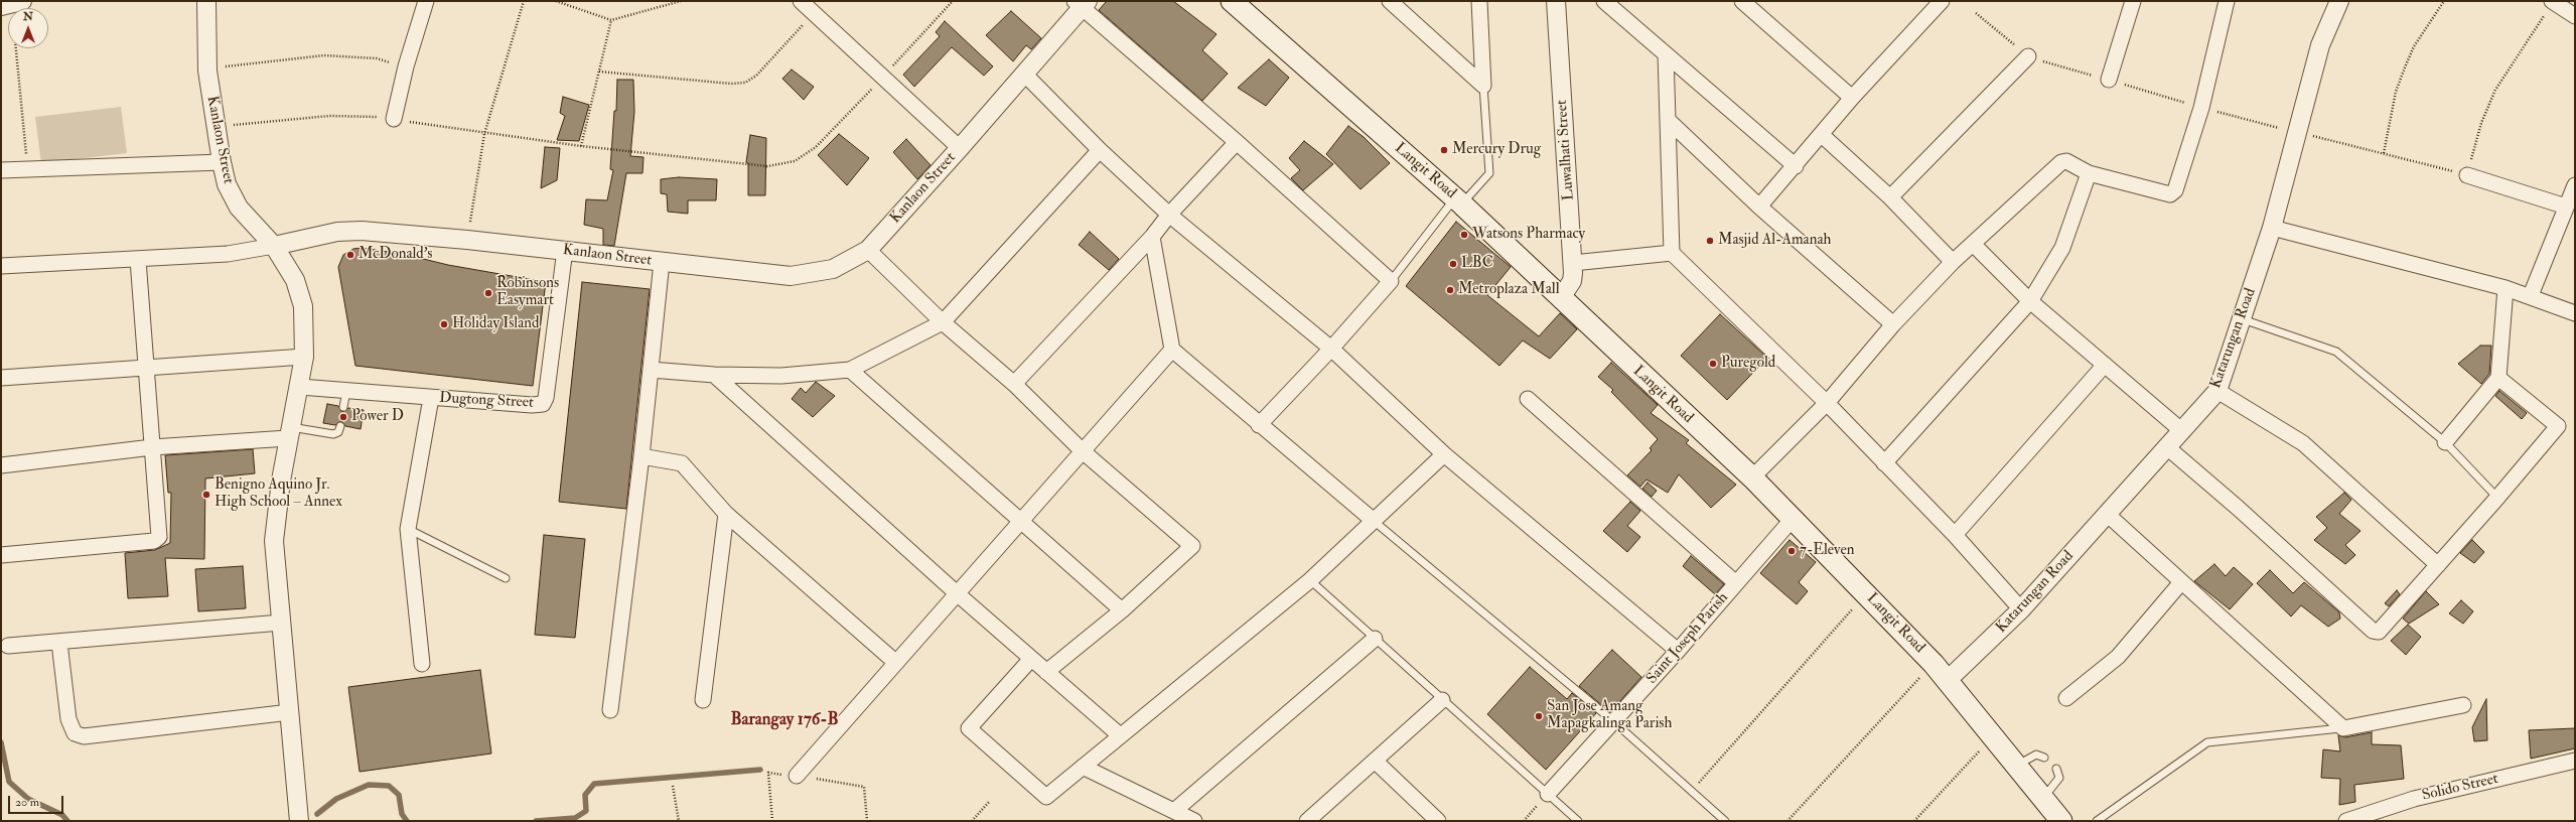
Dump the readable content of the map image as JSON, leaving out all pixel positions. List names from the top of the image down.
{
  "streets": {
    "main road": ["Langit Road"],
    "street": [
      "Kanlaon Street",
      "Luwalhati Street",
      "Katarungan Road",
      "Dugtong Street",
      "Saint Joseph Parish",
      "Solido Street"
    ]
  },
  "crossings": [
    ["Kanlaon Street", "Dugtong Street"],
    ["Luwalhati Street", "Langit Road"],
    ["Langit Road", "Katarungan Road"],
    ["Langit Road", "Saint Joseph Parish"]
  ],
  "districts": ["Barangay 176-B"],
  "places": [
    "Mercury Drug",
    "Watsons Pharmacy",
    "Masjid Al-Amanah",
    "McDonald's",
    "LBC",
    "Metroplaza Mall",
    "Robinsons Easymart",
    "Holiday Island",
    "Puregold",
    "Power D",
    "Benigno Aquino Jr. High School – Annex",
    "7-Eleven",
    "San Jose Amang Mapagkalinga Parish"
  ],
  "scale_bar": "20 m",
  "north": "top"
}
